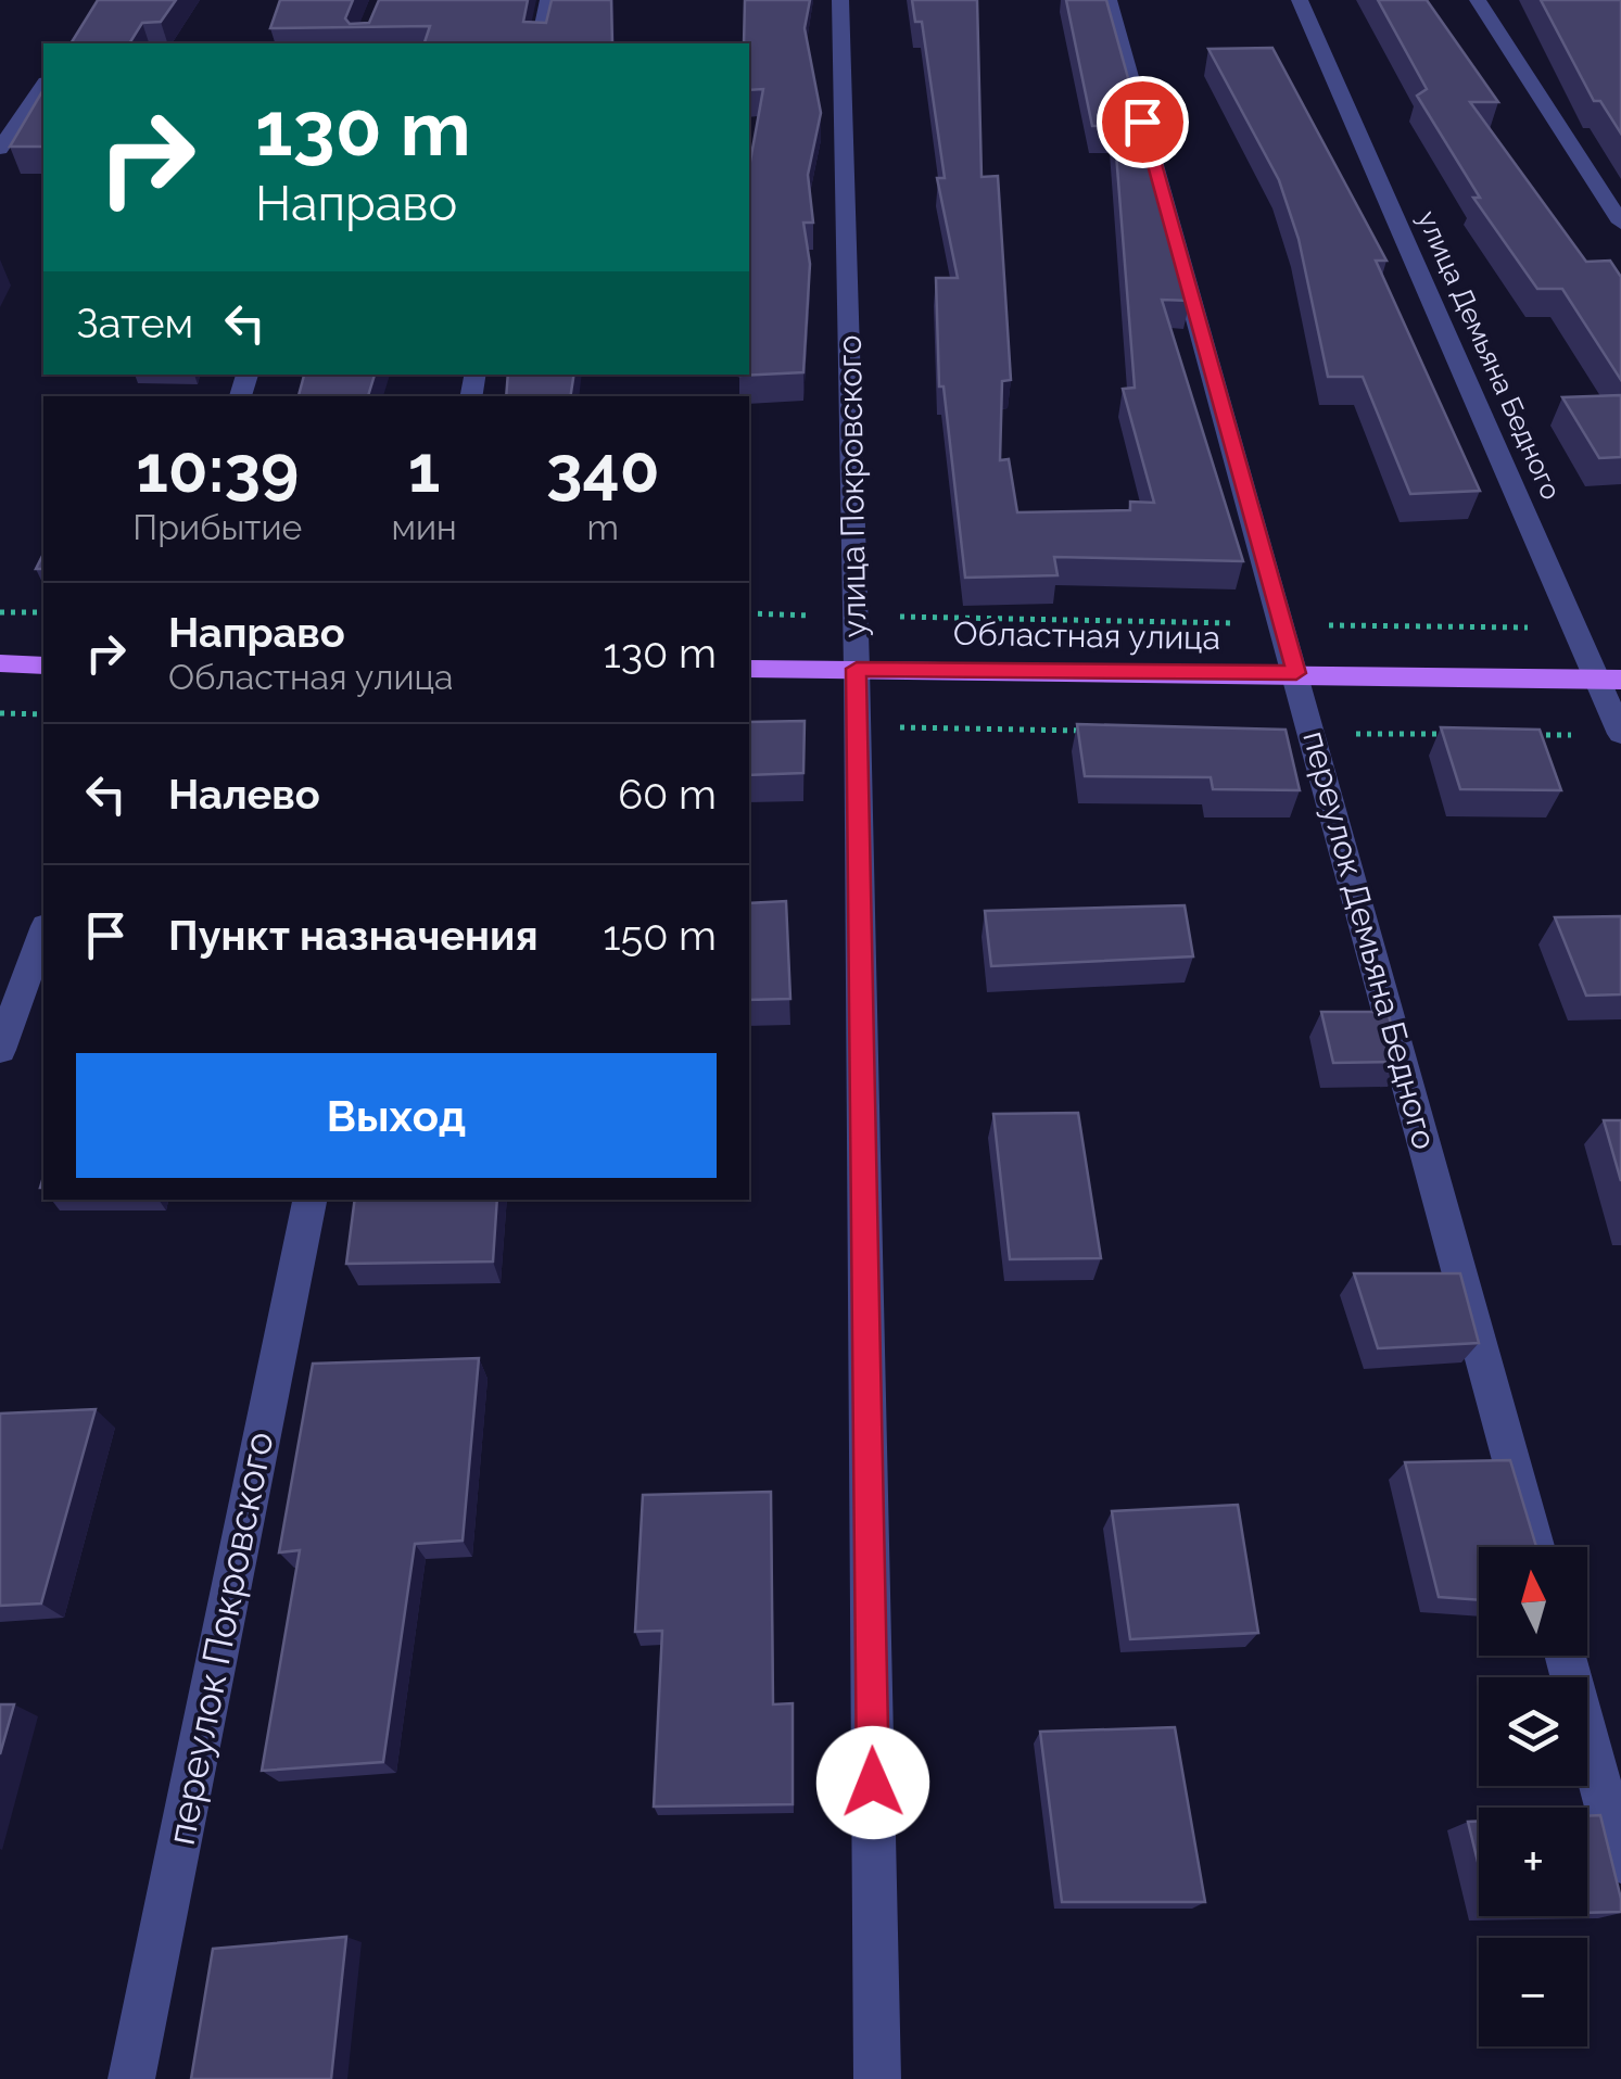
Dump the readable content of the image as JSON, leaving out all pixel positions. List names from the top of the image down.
{
  "streets": {
    "main road": ["Областная улица"],
    "street": [
      "улица Демьяна Бедного",
      "улица Покровского",
      "переулок Демьяна Бедного",
      "переулок Покровского"
    ]
  },
  "crossings": [
    ["улица Демьяна Бедного", "Областная улица"],
    ["улица Покровского", "Областная улица"],
    ["Областная улица", "переулок Демьяна Бедного"]
  ],
  "north": "top",
  "page": {
    "turn": ["130 m", "Направо"],
    "then": "Затем",
    "eta": [
      "10:39",
      "Прибытие",
      "1",
      "мин",
      "340",
      "m"
    ],
    "list": [
      {
        "name": "Направо",
        "note": "Областная улица",
        "value": "130 m"
      },
      {
        "name": "Налево",
        "value": "60 m"
      },
      {
        "name": "Пункт назначения",
        "value": "150 m"
      }
    ],
    "buttons": "Выход",
    "map_buttons": ["+", "−"]
  }
}
